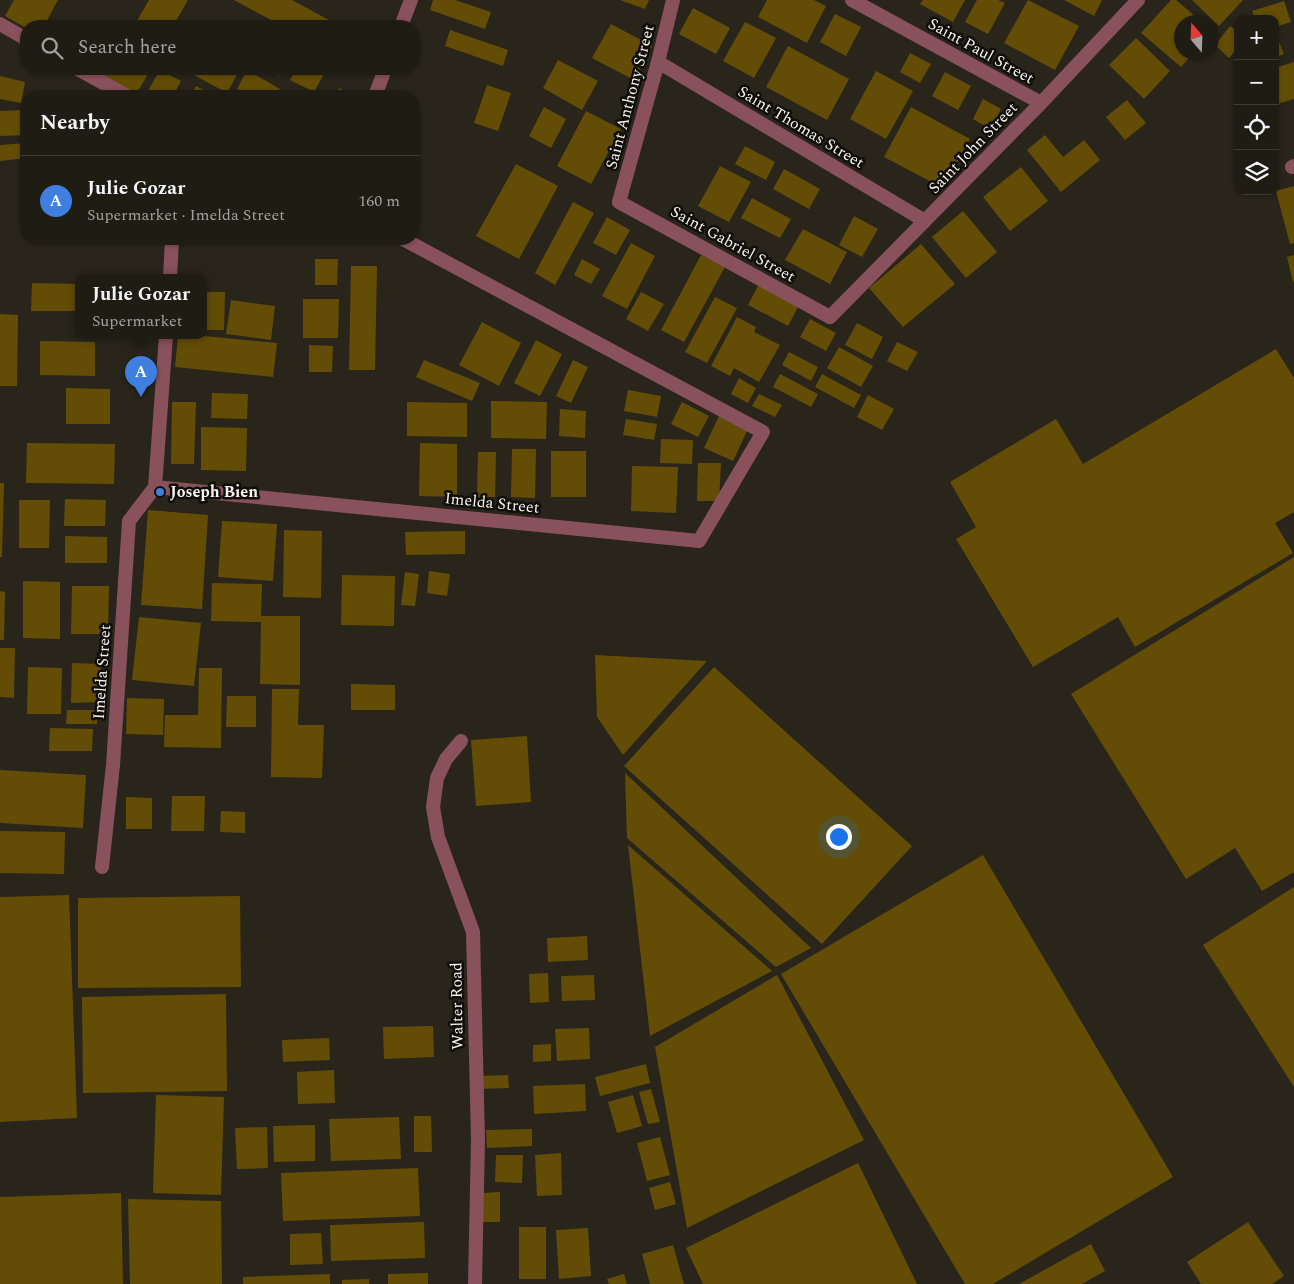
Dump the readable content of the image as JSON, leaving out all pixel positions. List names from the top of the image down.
{
  "streets": {
    "street": [
      "Saint Paul Street",
      "Saint Anthony Street",
      "Saint Thomas Street",
      "Saint John Street",
      "Saint Gabriel Street",
      "Imelda Street",
      "Walter Road"
    ]
  },
  "crossings": [
    ["Saint Paul Street", "Saint John Street"],
    ["Saint Anthony Street", "Saint Thomas Street"],
    ["Saint Anthony Street", "Saint Gabriel Street"],
    ["Saint Thomas Street", "Saint John Street"],
    ["Saint John Street", "Saint Gabriel Street"]
  ],
  "places": ["Joseph Bien"],
  "north": "top",
  "page": {
    "map_buttons": ["+", "−"],
    "search": "Search here",
    "heading": "Nearby",
    "list": [
      {
        "mark": "A",
        "name": "Julie Gozar",
        "note": "Supermarket · Imelda Street",
        "value": "160 m"
      }
    ],
    "popup": ["Julie Gozar", "Supermarket"],
    "pins": "A"
  }
}
